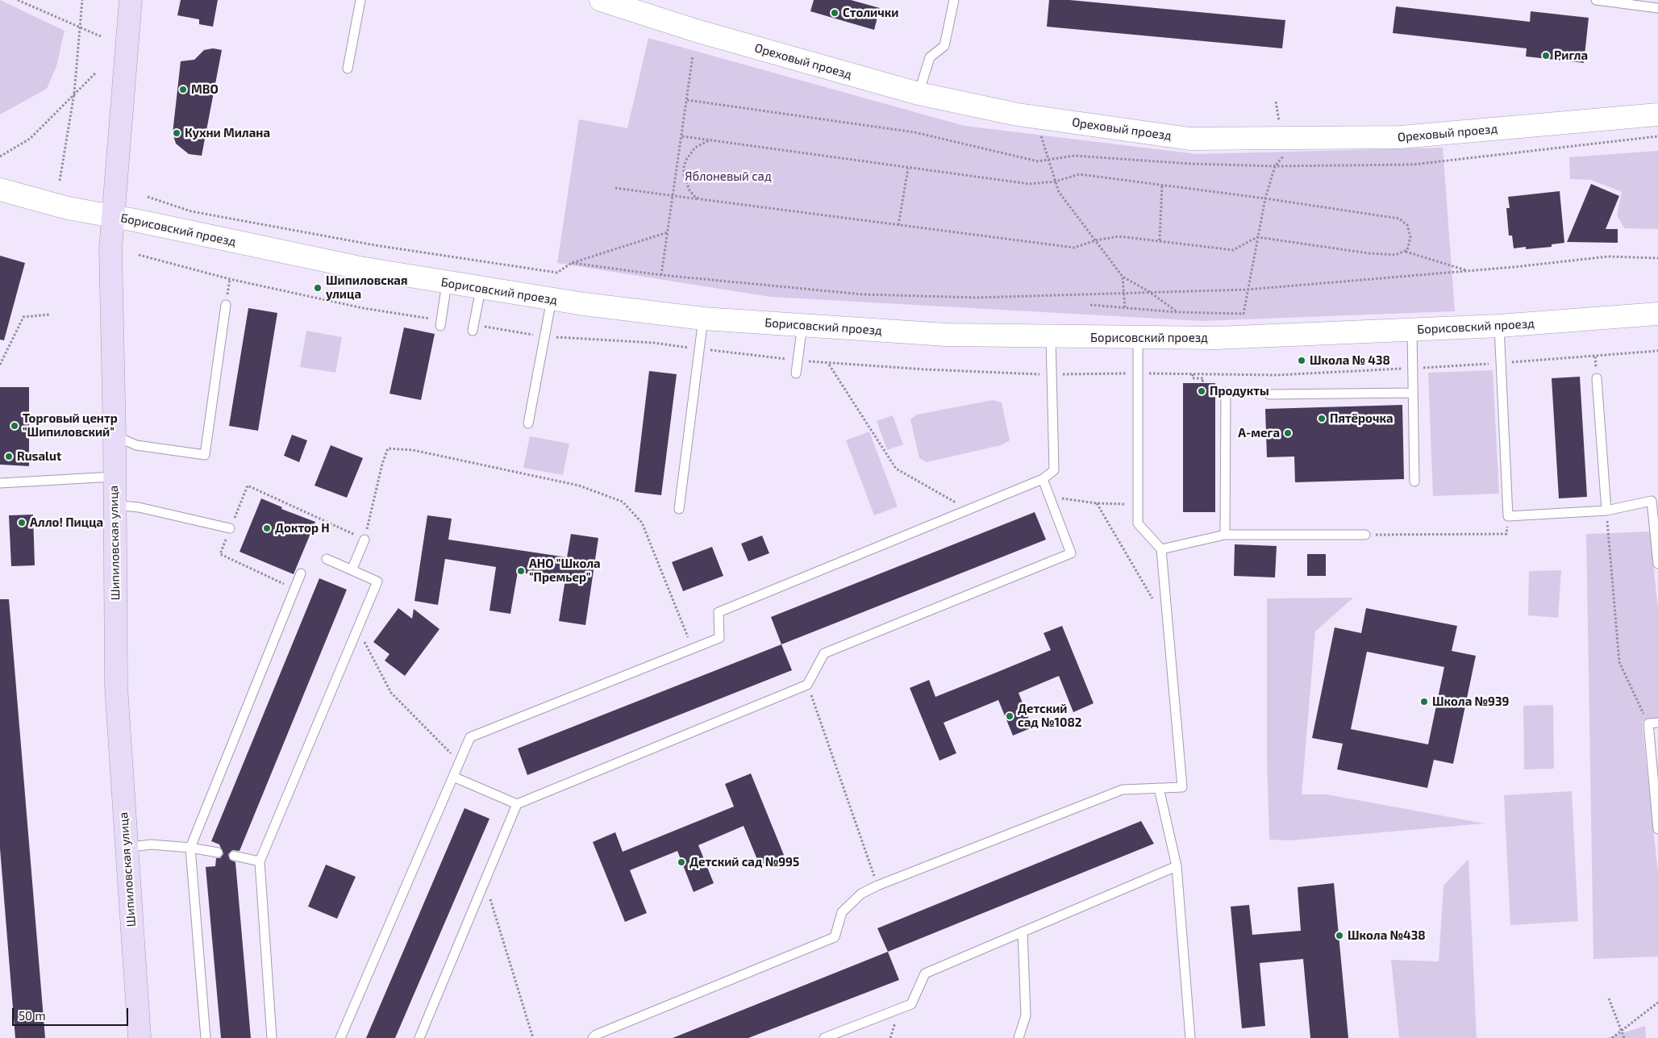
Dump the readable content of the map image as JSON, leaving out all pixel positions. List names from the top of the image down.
{
  "streets": {
    "main road": ["Шипиловская улица"],
    "street": ["Ореховый проезд", "Борисовский проезд"]
  },
  "crossings": [
    ["Борисовский проезд", "Шипиловская улица"]
  ],
  "parks": ["Яблоневый сад"],
  "places": [
    "Столички",
    "Ригла",
    "МВО",
    "Кухни Милана",
    "Шипиловская улица",
    "Школа № 438",
    "Продукты",
    "Пятёрочка",
    "Торговый центр \"Шипиловский\"",
    "А-мега",
    "Rusalut",
    "Алло! Пицца",
    "Доктор Н",
    "АНО \"Школа \"Премьер\"",
    "Школа №939",
    "Детский сад №1082",
    "Детский сад №995",
    "Школа №438"
  ],
  "scale_bar": "50 m"
}
